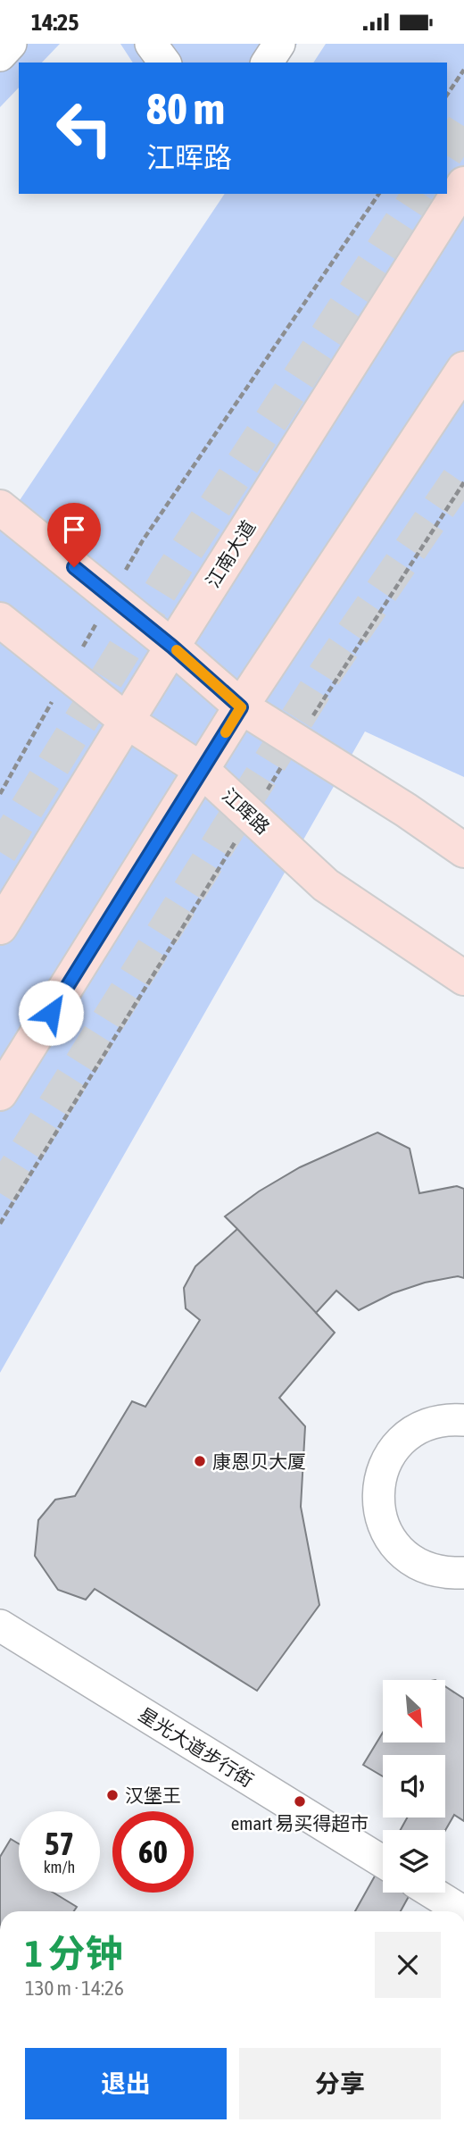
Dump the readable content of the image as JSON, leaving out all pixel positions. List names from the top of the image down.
{
  "streets": {
    "main road": ["江南大道", "江晖路"],
    "street": ["星光大道步行街"]
  },
  "crossings": [
    ["江南大道", "江晖路"]
  ],
  "places": ["康恩贝大厦", "汉堡王", "emart 易买得超市"],
  "north": "bottom right",
  "page": {
    "status": "14:25",
    "turn": ["80 m", "江晖路"],
    "speed": "57 km/h",
    "limit": "60",
    "heading": ["1 分钟", "130 m · 14:26"],
    "buttons": ["退出", "分享"]
  }
}
